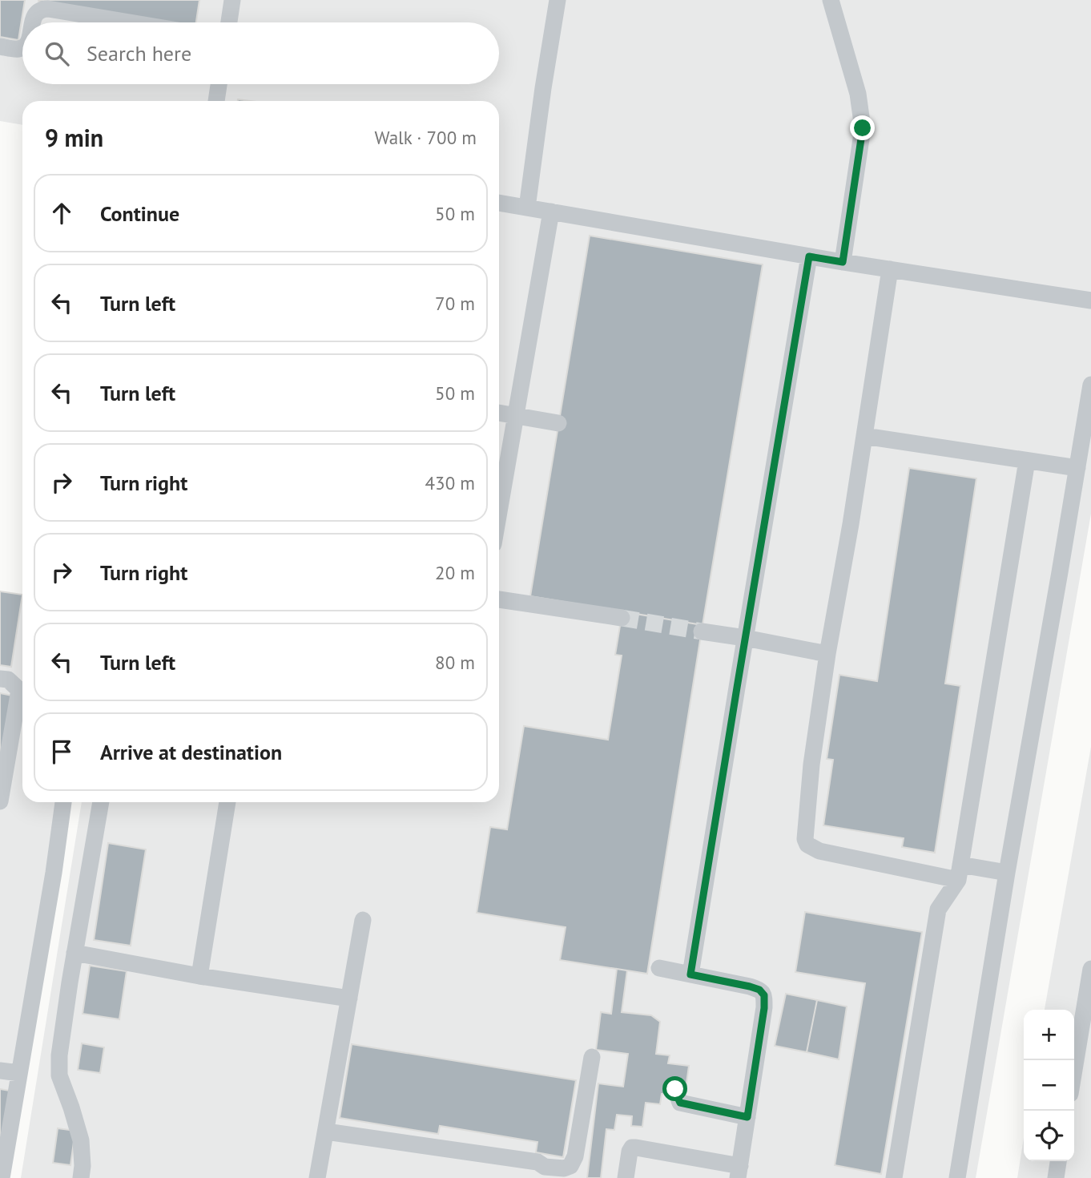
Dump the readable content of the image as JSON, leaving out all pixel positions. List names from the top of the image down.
{
  "page": {
    "search": "Search here",
    "heading": ["9 min", "Walk · 700 m"],
    "list": [
      ["Continue", "50 m"],
      ["Turn left", "70 m"],
      ["Turn left", "50 m"],
      ["Turn right", "430 m"],
      ["Turn right", "20 m"],
      ["Turn left", "80 m"],
      "Arrive at destination"
    ],
    "map_buttons": ["+", "−"]
  }
}
